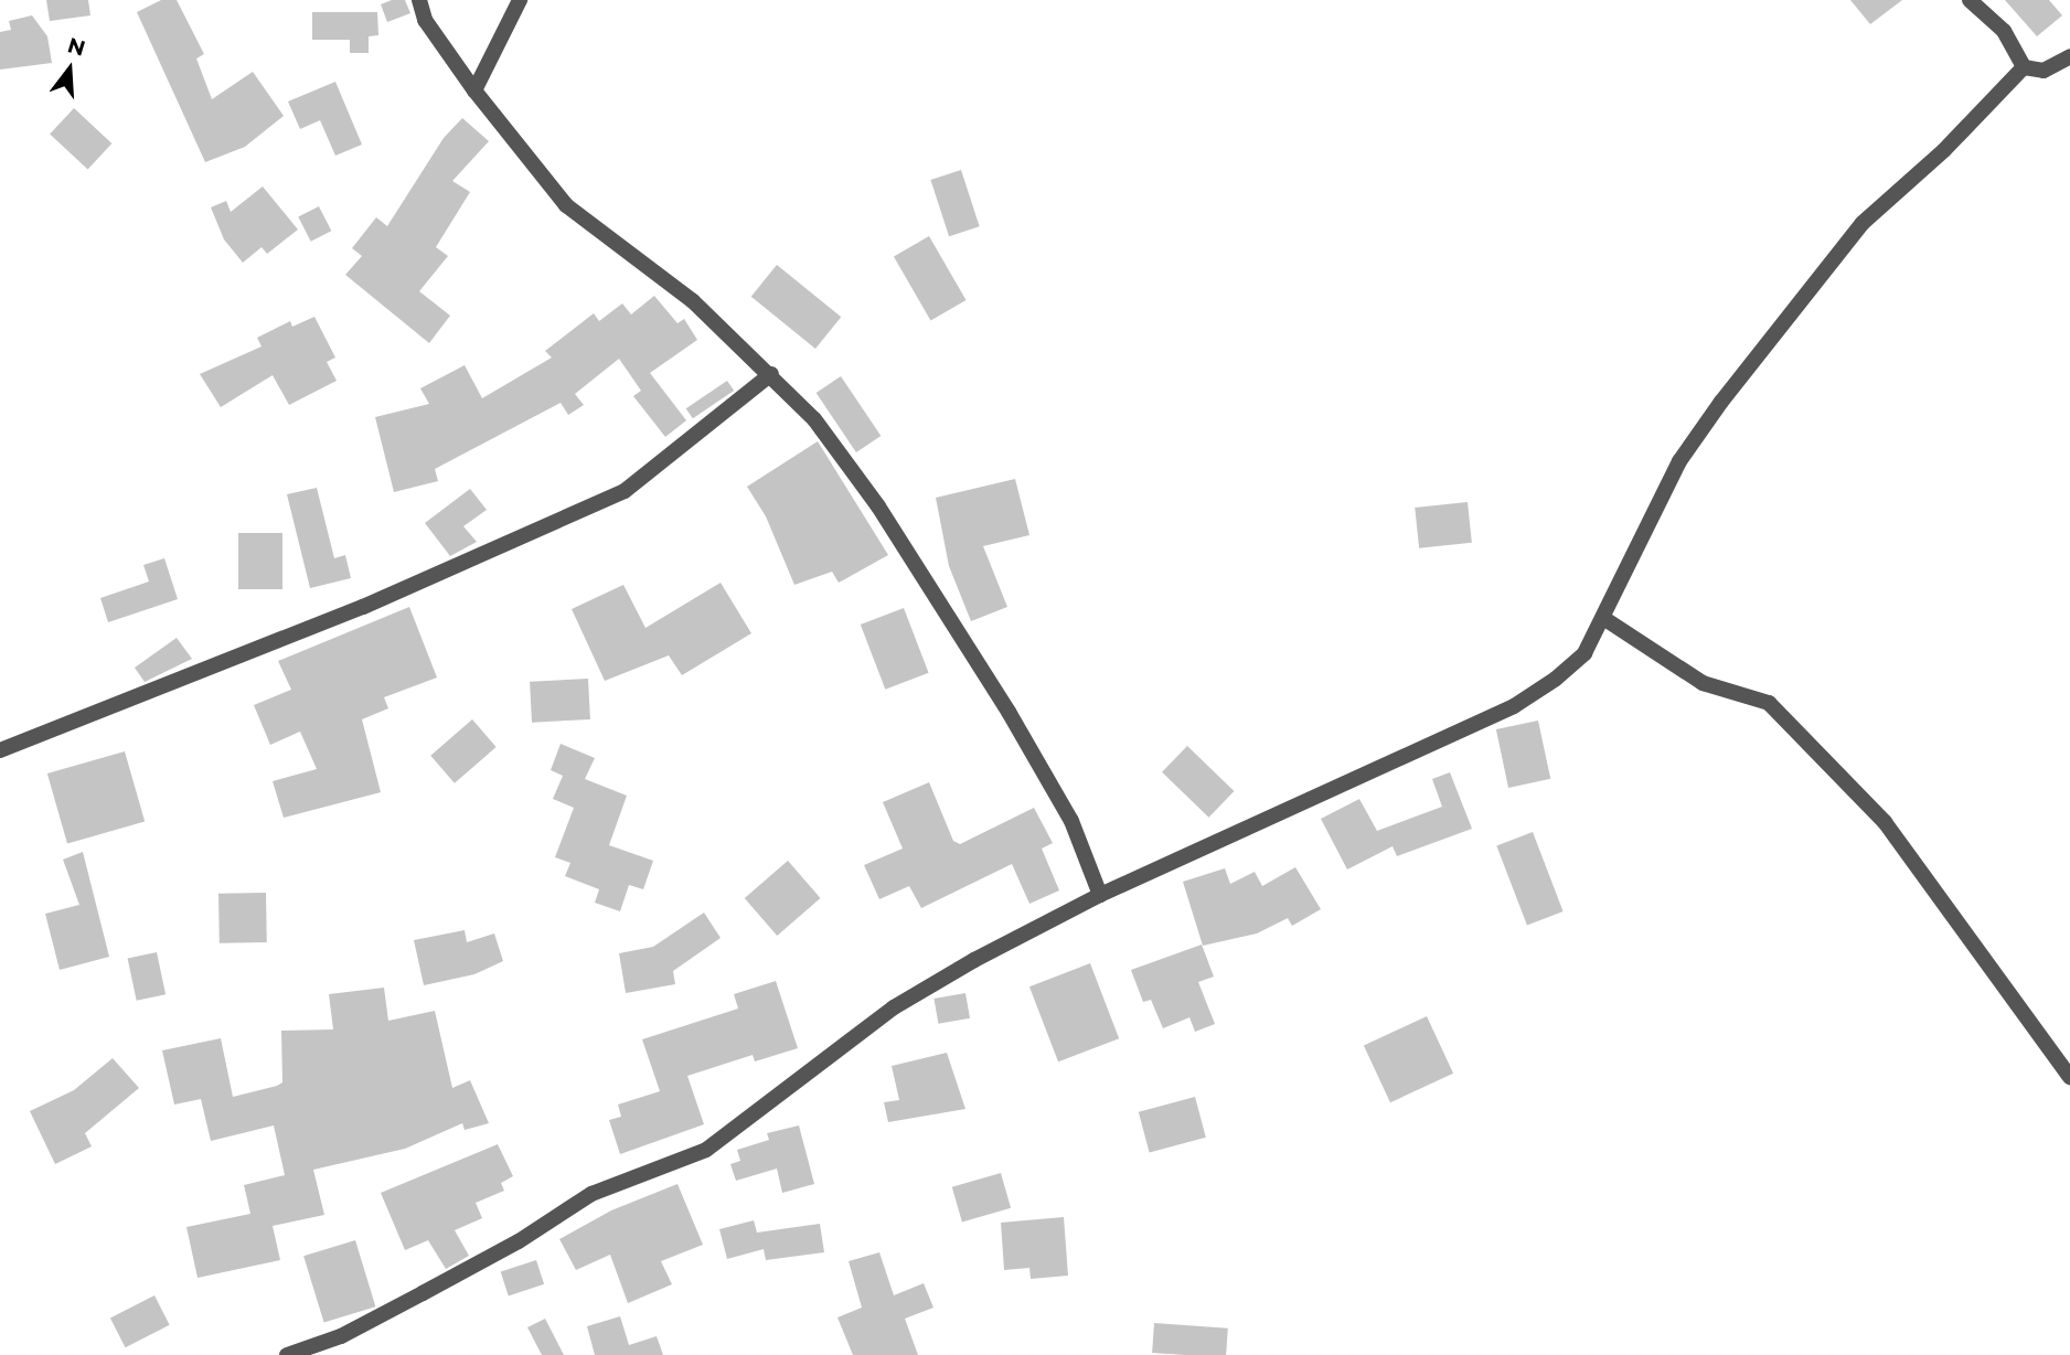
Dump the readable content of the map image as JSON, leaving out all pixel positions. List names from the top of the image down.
{
  "north": "top"
}
